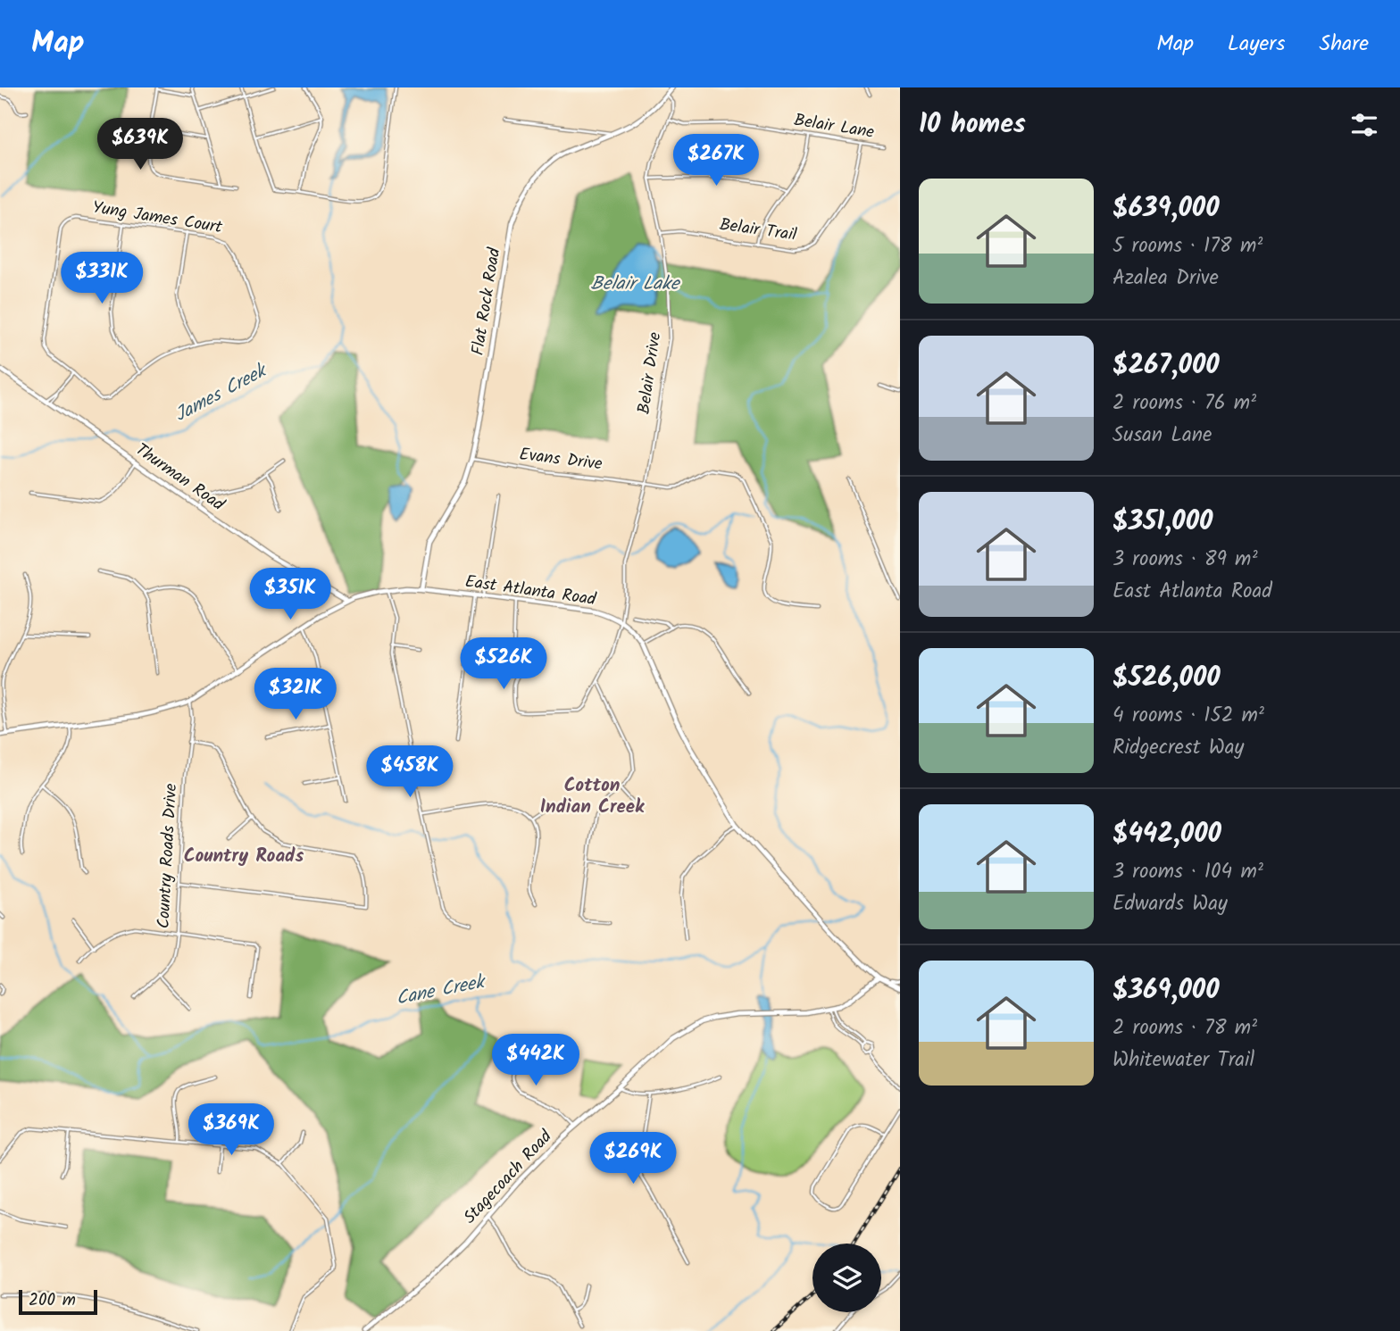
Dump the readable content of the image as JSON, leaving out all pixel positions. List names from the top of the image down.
{
  "streets": {
    "street": [
      "Belair Lane",
      "Yung James Court",
      "Belair Trail",
      "Flat Rock Road",
      "Belair Drive",
      "Evans Drive",
      "Thurman Road",
      "East Atlanta Road",
      "Country Roads Drive",
      "Stagecoach Road"
    ]
  },
  "crossings": [
    ["Belair Lane", "Belair Trail"],
    ["Belair Lane", "Belair Drive"],
    ["Belair Trail", "Belair Drive"],
    ["Flat Rock Road", "Belair Drive"],
    ["Flat Rock Road", "Evans Drive"],
    ["Flat Rock Road", "East Atlanta Road"],
    ["Belair Drive", "Evans Drive"],
    ["Belair Drive", "East Atlanta Road"],
    ["Thurman Road", "East Atlanta Road"],
    ["East Atlanta Road", "Country Roads Drive"],
    ["East Atlanta Road", "Stagecoach Road"]
  ],
  "districts": ["Cotton Indian Creek", "Country Roads"],
  "water": ["Belair Lake", "James Creek", "Cane Creek"],
  "scale_bar": "200 m",
  "page": {
    "header": "Map",
    "nav": ["Map", "Layers", "Share"],
    "heading": "10 homes",
    "price": [
      "$639K",
      "$267K",
      "$331K",
      "$351K",
      "$526K",
      "$321K",
      "$458K",
      "$442K",
      "$369K",
      "$269K"
    ],
    "list": [
      {
        "name": "$639,000",
        "note": "5 rooms · 178 m² · Azalea Drive"
      },
      {
        "name": "$267,000",
        "note": "2 rooms · 76 m² · Susan Lane"
      },
      {
        "name": "$351,000",
        "note": "3 rooms · 89 m² · East Atlanta Road"
      },
      {
        "name": "$526,000",
        "note": "4 rooms · 152 m² · Ridgecrest Way"
      },
      {
        "name": "$442,000",
        "note": "3 rooms · 104 m² · Edwards Way"
      },
      {
        "name": "$369,000",
        "note": "2 rooms · 78 m² · Whitewater Trail"
      }
    ],
    "scale": "200 m"
  }
}
